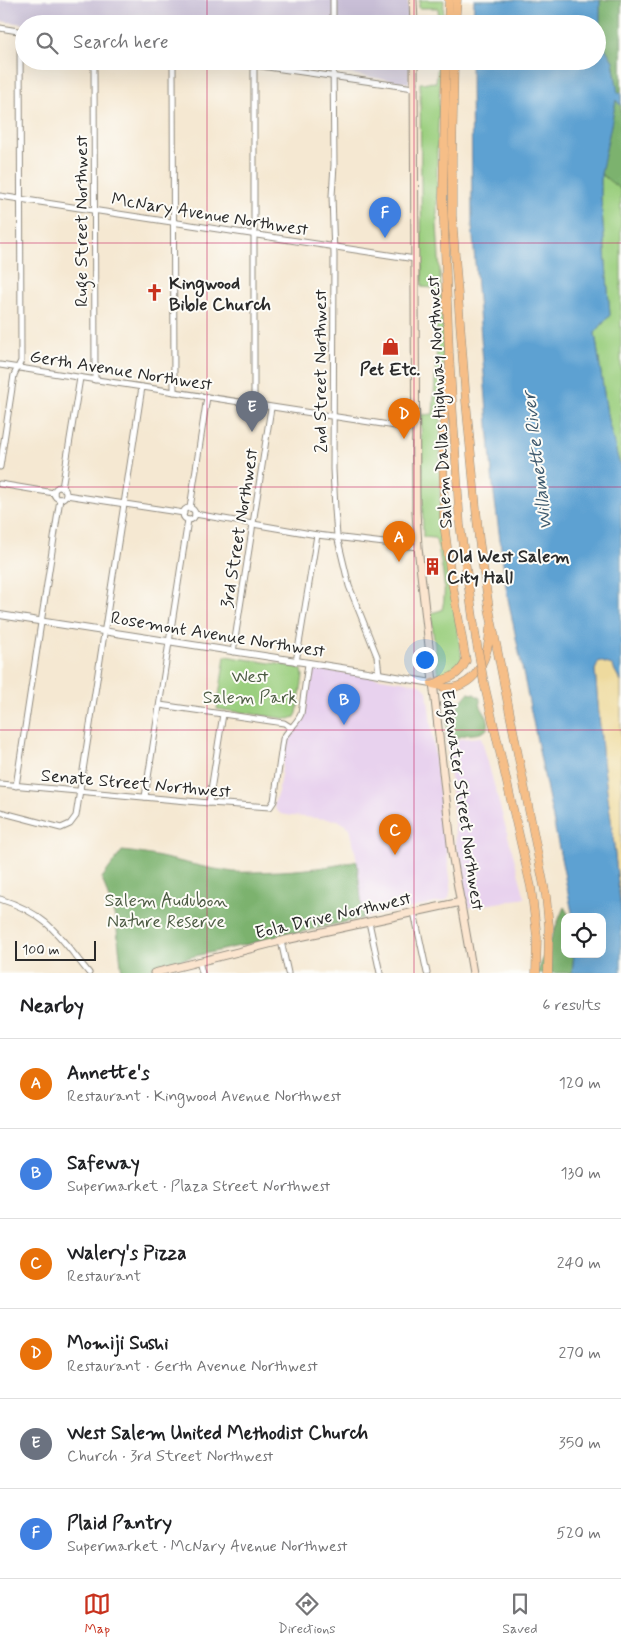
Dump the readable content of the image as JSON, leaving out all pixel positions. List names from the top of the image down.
{
  "streets": {
    "highway": ["Salem Dallas Highway Northwest"],
    "main road": ["Edgewater Street Northwest", "Eola Drive Northwest"],
    "street": [
      "McNary Avenue Northwest",
      "Ruge Street Northwest",
      "Gerth Avenue Northwest",
      "2nd Street Northwest",
      "3rd Street Northwest",
      "Rosemont Avenue Northwest",
      "Senate Street Northwest"
    ]
  },
  "crossings": [
    ["McNary Avenue Northwest", "Ruge Street Northwest"],
    ["McNary Avenue Northwest", "2nd Street Northwest"],
    ["McNary Avenue Northwest", "Edgewater Street Northwest"],
    ["Ruge Street Northwest", "Gerth Avenue Northwest"],
    ["Gerth Avenue Northwest", "2nd Street Northwest"],
    ["Gerth Avenue Northwest", "3rd Street Northwest"],
    ["Gerth Avenue Northwest", "Edgewater Street Northwest"],
    ["2nd Street Northwest", "Rosemont Avenue Northwest"],
    ["3rd Street Northwest", "Rosemont Avenue Northwest"],
    ["Rosemont Avenue Northwest", "Edgewater Street Northwest"],
    ["Edgewater Street Northwest", "Eola Drive Northwest"]
  ],
  "water": ["Willamette River"],
  "parks": ["West Salem Park", "Salem Audubon Nature Reserve"],
  "places": {
    "church": ["Kingwood Bible Church"],
    "shop": ["Pet Etc."],
    "building": ["Old West Salem City Hall"]
  },
  "scale_bar": "100 m",
  "page": {
    "search": "Search here",
    "pins": [
      "F",
      "E",
      "D",
      "A",
      "B",
      "C"
    ],
    "scale": "100 m",
    "heading": ["Nearby", "6 results"],
    "list": [
      {
        "mark": "A",
        "name": "Annette's",
        "note": "Restaurant · Kingwood Avenue Northwest",
        "value": "120 m"
      },
      {
        "mark": "B",
        "name": "Safeway",
        "note": "Supermarket · Plaza Street Northwest",
        "value": "130 m"
      },
      {
        "mark": "C",
        "name": "Walery's Pizza",
        "note": "Restaurant",
        "value": "240 m"
      },
      {
        "mark": "D",
        "name": "Momiji Sushi",
        "note": "Restaurant · Gerth Avenue Northwest",
        "value": "270 m"
      },
      {
        "mark": "E",
        "name": "West Salem United Methodist Church",
        "note": "Church · 3rd Street Northwest",
        "value": "350 m"
      },
      {
        "mark": "F",
        "name": "Plaid Pantry",
        "note": "Supermarket · McNary Avenue Northwest",
        "value": "520 m"
      }
    ],
    "nav": ["Map", "Directions", "Saved"]
  }
}
